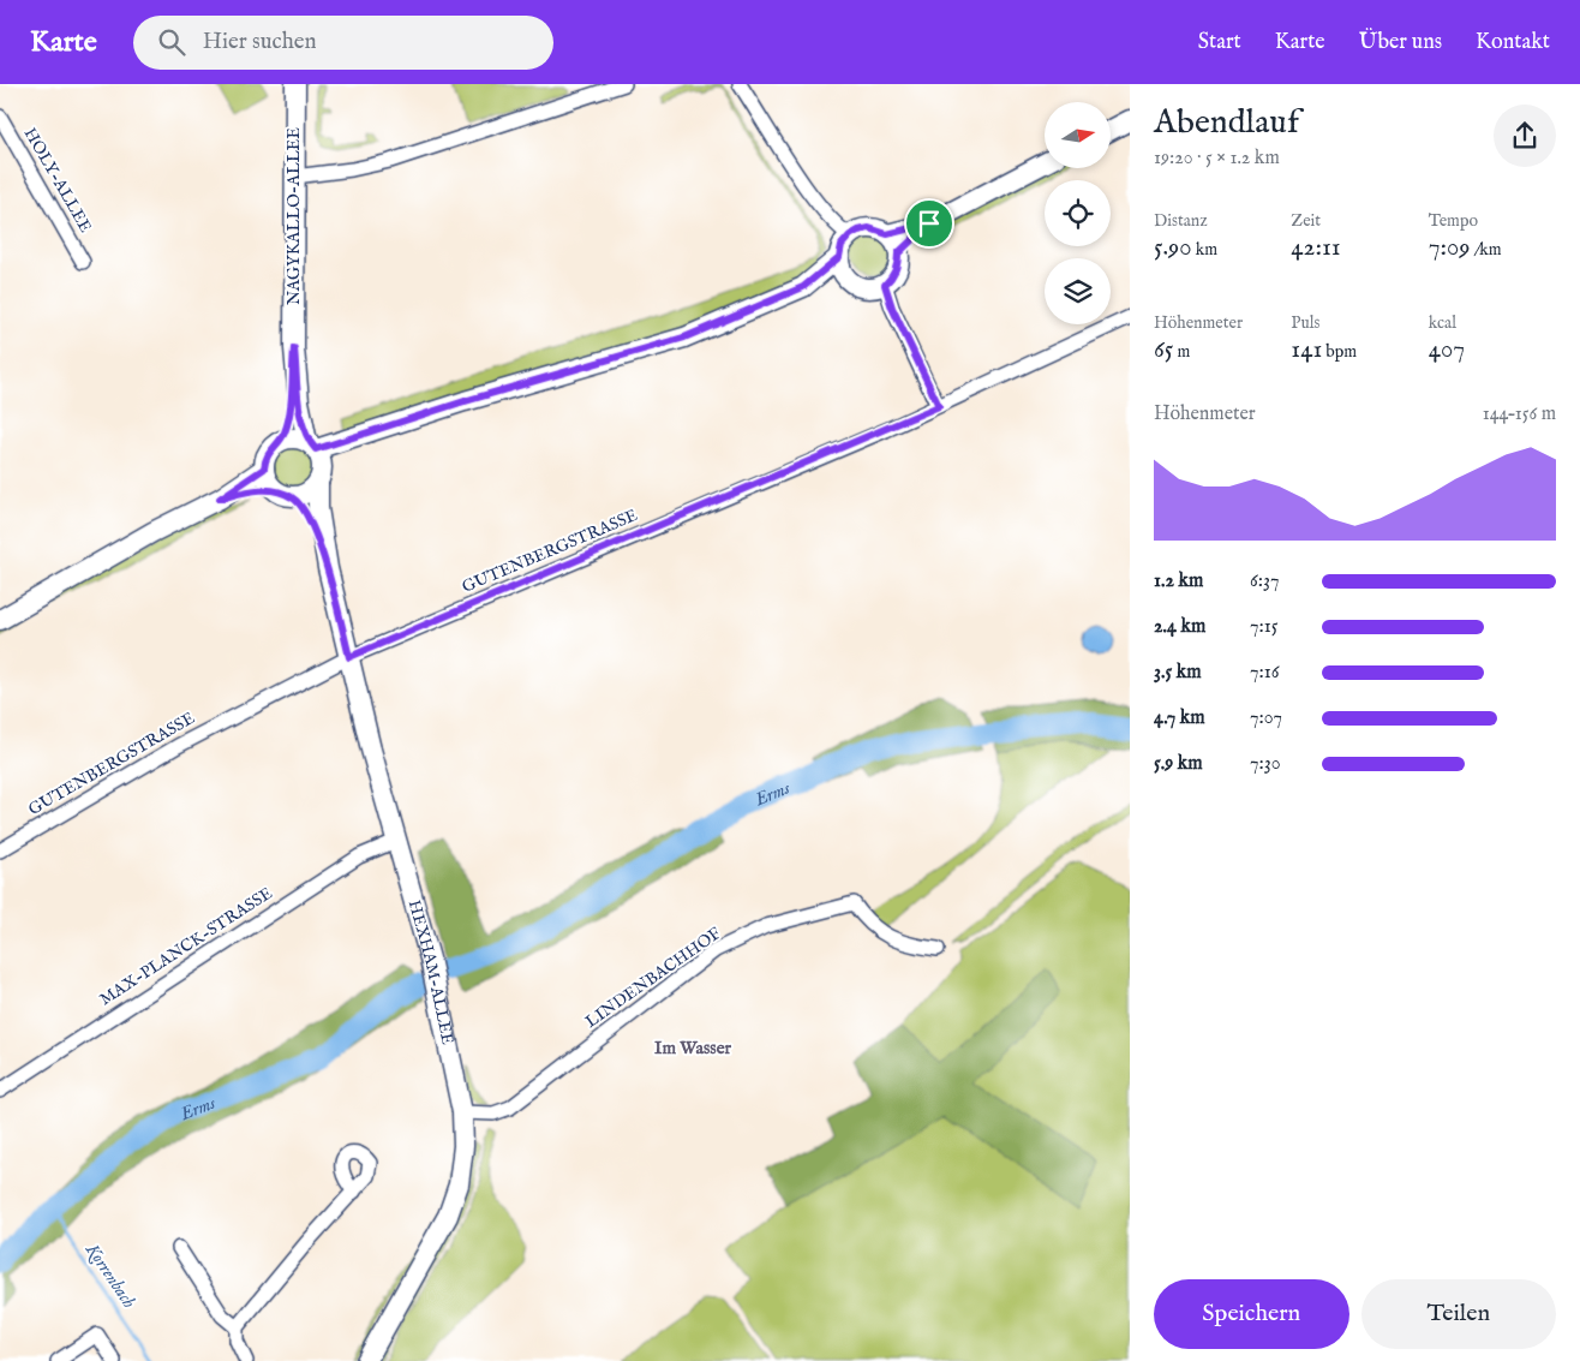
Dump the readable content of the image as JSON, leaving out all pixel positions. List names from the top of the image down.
{
  "streets": {
    "main road": ["NAGYKALLO-ALLEE", "HEXHAM-ALLEE"],
    "street": [
      "HOLY-ALLEE",
      "GUTENBERGSTRASSE",
      "MAX-PLANCK-STRASSE",
      "LINDENBACHHOF"
    ]
  },
  "crossings": [
    ["NAGYKALLO-ALLEE", "HEXHAM-ALLEE"],
    ["GUTENBERGSTRASSE", "HEXHAM-ALLEE"],
    ["MAX-PLANCK-STRASSE", "HEXHAM-ALLEE"],
    ["HEXHAM-ALLEE", "LINDENBACHHOF"]
  ],
  "districts": ["Im Wasser"],
  "water": ["Erms", "Korrenbach"],
  "north": "right",
  "page": {
    "header": "Karte",
    "search": "Hier suchen",
    "nav": [
      "Start",
      "Karte",
      "Über uns",
      "Kontakt"
    ],
    "heading": ["Abendlauf", "19:20 · 5 × 1.2 km"],
    "stats": [
      ["Distanz", "5.90 km"],
      ["Zeit", "42:11"],
      ["Tempo", "7:09 /km"],
      ["Höhenmeter", "65 m"],
      ["Puls", "141 bpm"],
      ["kcal", "407"]
    ],
    "chart": ["Höhenmeter", "144–156 m"],
    "list": [
      {
        "name": "1.2 km",
        "note": "6:37"
      },
      {
        "name": "2.4 km",
        "note": "7:15"
      },
      {
        "name": "3.5 km",
        "note": "7:16"
      },
      {
        "name": "4.7 km",
        "note": "7:07"
      },
      {
        "name": "5.9 km",
        "note": "7:30"
      }
    ],
    "buttons": ["Speichern", "Teilen"]
  }
}
